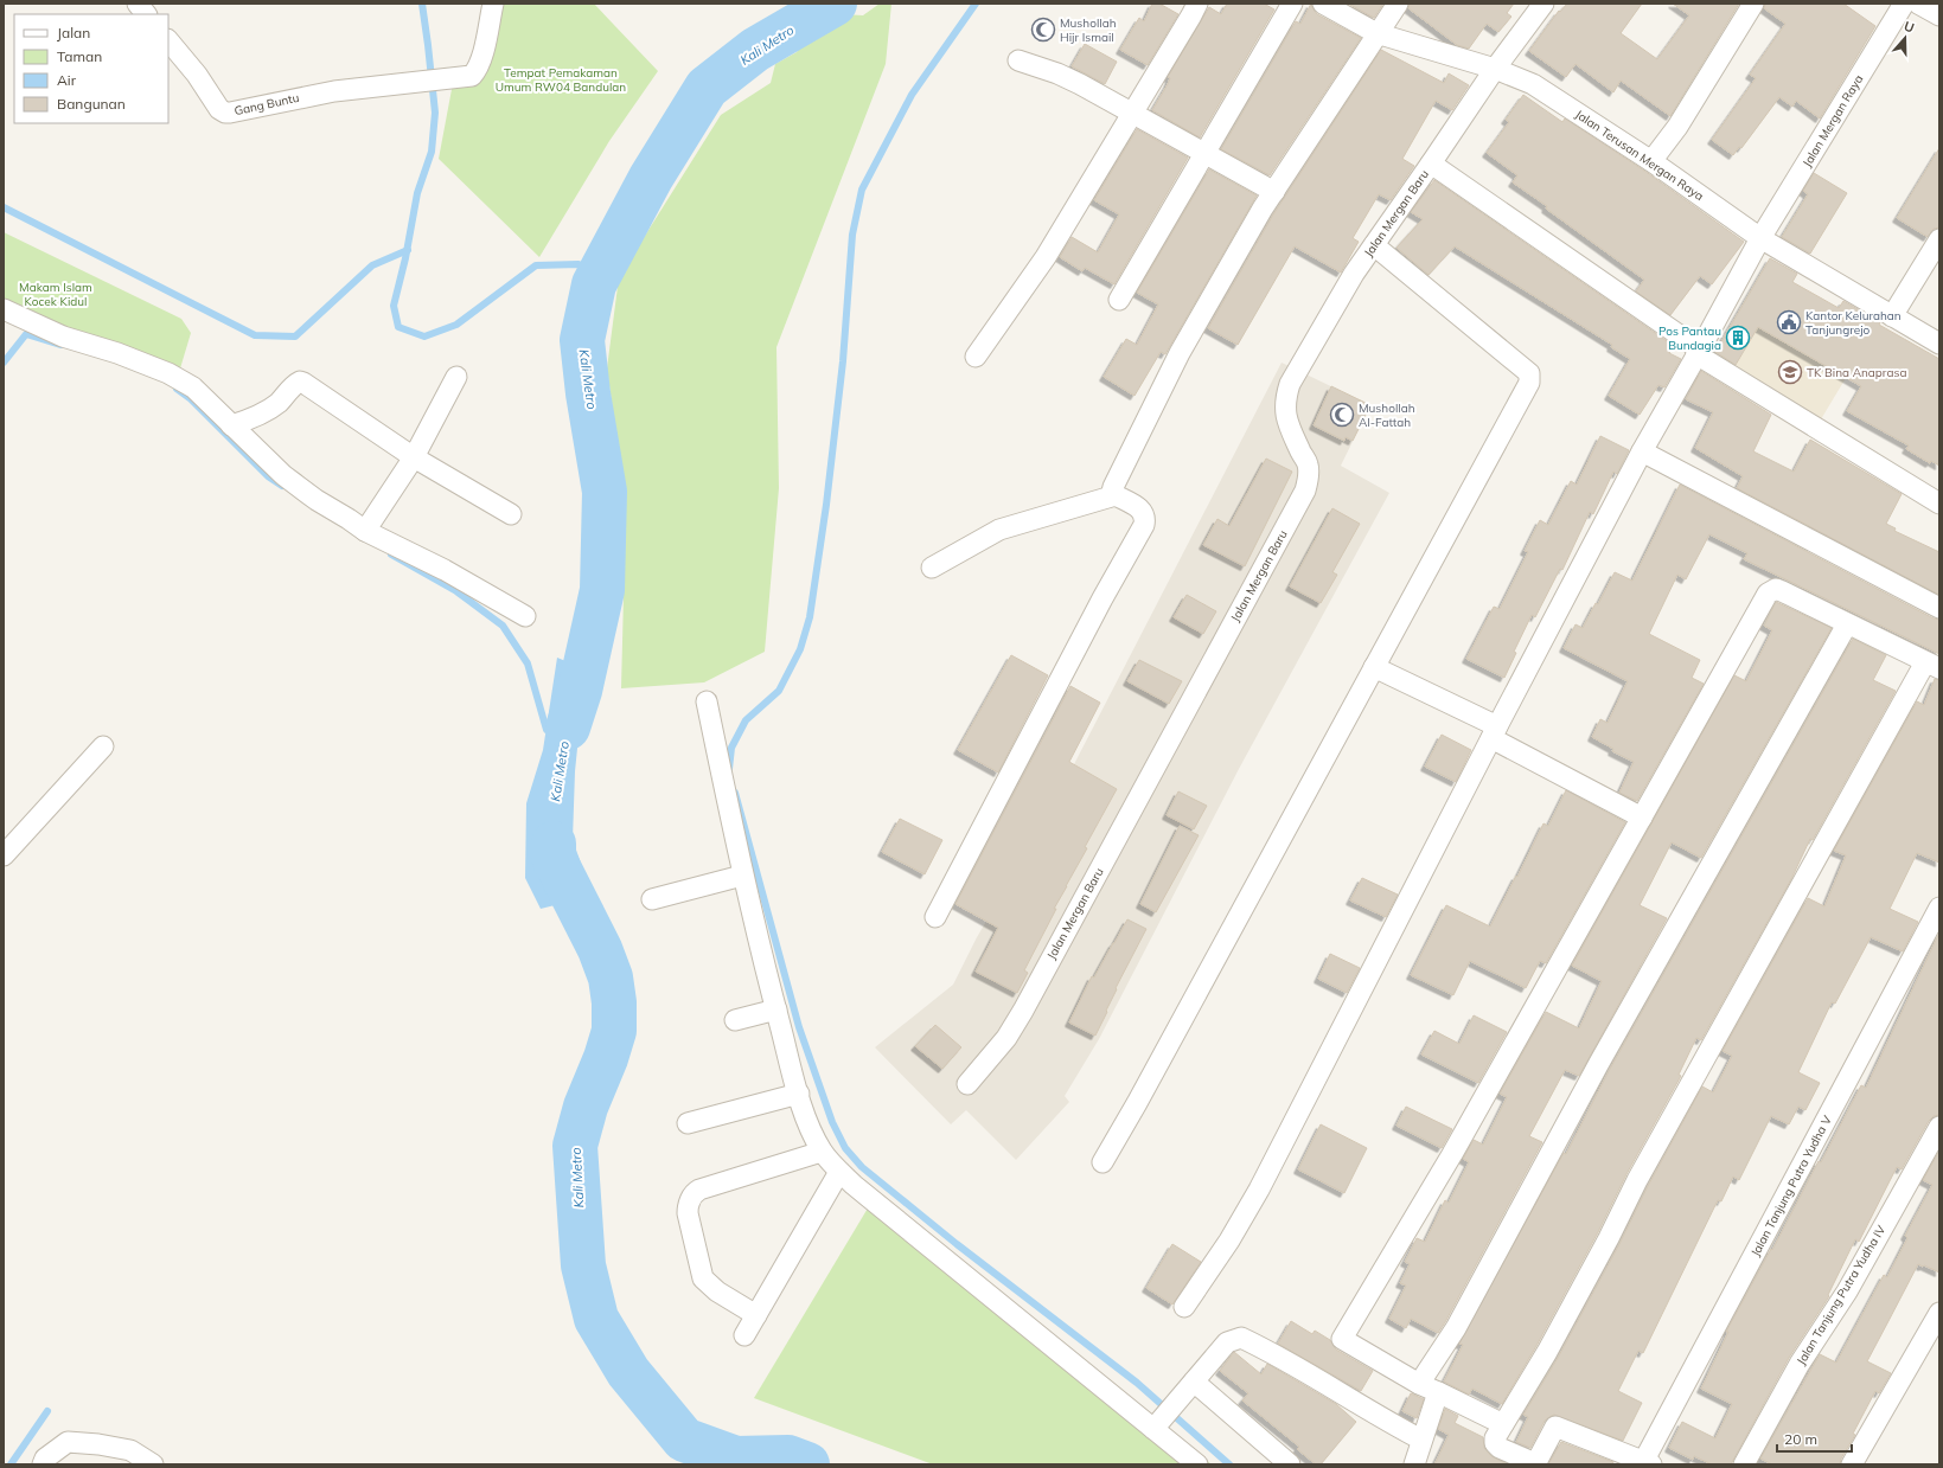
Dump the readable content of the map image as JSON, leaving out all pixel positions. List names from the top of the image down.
{
  "streets": {
    "street": [
      "Gang Buntu",
      "Jalan Mergan Raya",
      "Jalan Terusan Mergan Raya",
      "Jalan Mergan Baru",
      "Jalan Tanjung Putra Yudha V",
      "Jalan Tanjung Putra Yudha IV"
    ]
  },
  "crossings": [
    ["Jalan Mergan Raya", "Jalan Terusan Mergan Raya"],
    ["Jalan Terusan Mergan Raya", "Jalan Mergan Baru"]
  ],
  "water": ["Kali Metro"],
  "parks": ["Tempat Pemakaman Umum RW04 Bandulan", "Makam Islam Kocek Kidul"],
  "places": {
    "mosque": ["Mushollah Hijr Ismail", "Mushollah Al-Fattah"],
    "public building": ["Kantor Kelurahan Tanjungrejo"],
    "building": ["Pos Pantau Bundagia"],
    "school or university": ["TK Bina Anaprasa"]
  },
  "legend": [
    "Jalan",
    "Taman",
    "Air",
    "Bangunan"
  ],
  "scale_bar": "20 m",
  "north": "top"
}
